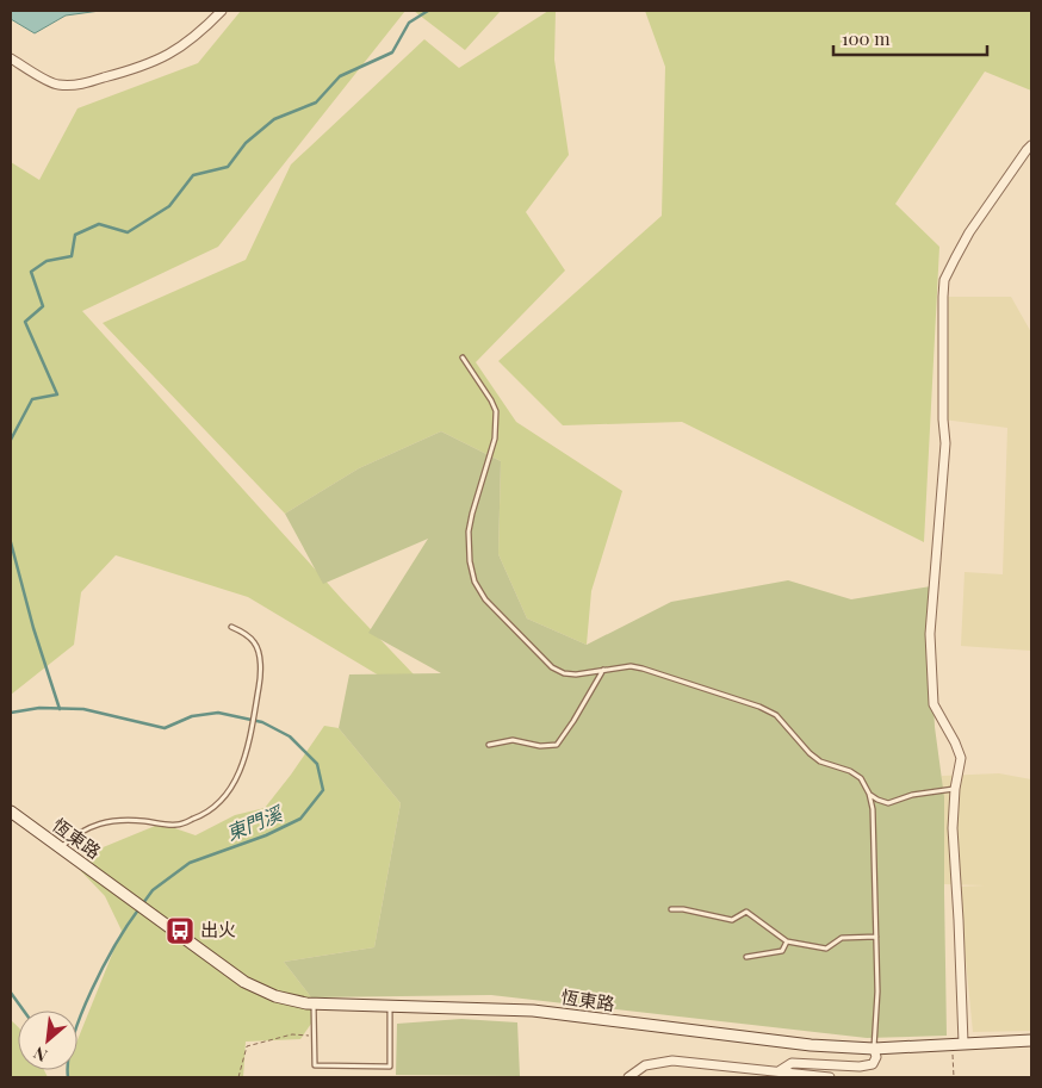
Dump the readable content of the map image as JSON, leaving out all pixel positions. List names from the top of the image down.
{
  "streets": {
    "main road": ["恆東路"]
  },
  "water": ["東門溪"],
  "places": {
    "bus stop": ["出火"]
  },
  "scale_bar": "100 m",
  "north": "bottom left"
}
